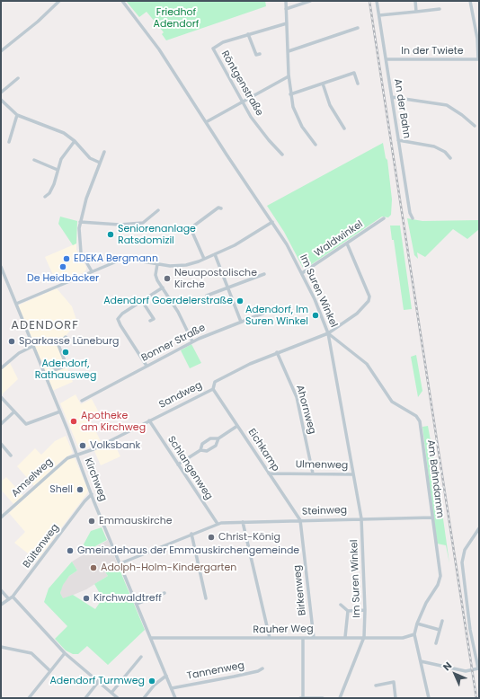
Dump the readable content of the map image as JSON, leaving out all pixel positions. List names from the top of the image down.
{
  "streets": {
    "street": [
      "In der Twiete",
      "Röntgenstraße",
      "An der Bahn",
      "Waldwinkel",
      "Im Suren Winkel",
      "Bonner Straße",
      "Sandweg",
      "Ahornweg",
      "Eichkamp",
      "Ulmenweg",
      "Schlangenweg",
      "Amselweg",
      "Am Bahndamm",
      "Kirchweg",
      "Steinweg",
      "Bültenweg",
      "Birkenweg",
      "Rauher Weg",
      "Tannenweg"
    ]
  },
  "crossings": [
    ["In der Twiete", "An der Bahn"],
    ["Waldwinkel", "Im Suren Winkel"],
    ["Waldwinkel", "Sandweg"],
    ["Im Suren Winkel", "Sandweg"],
    ["Im Suren Winkel", "Ulmenweg"],
    ["Im Suren Winkel", "Am Bahndamm"],
    ["Im Suren Winkel", "Steinweg"],
    ["Im Suren Winkel", "Rauher Weg"],
    ["Sandweg", "Ahornweg"],
    ["Sandweg", "Eichkamp"],
    ["Sandweg", "Schlangenweg"],
    ["Sandweg", "Amselweg"],
    ["Sandweg", "Am Bahndamm"],
    ["Sandweg", "Kirchweg"],
    ["Ahornweg", "Ulmenweg"],
    ["Eichkamp", "Ulmenweg"],
    ["Eichkamp", "Steinweg"],
    ["Eichkamp", "Birkenweg"],
    ["Schlangenweg", "Steinweg"],
    ["Amselweg", "Kirchweg"],
    ["Am Bahndamm", "Steinweg"],
    ["Am Bahndamm", "Rauher Weg"],
    ["Kirchweg", "Steinweg"],
    ["Kirchweg", "Bültenweg"],
    ["Kirchweg", "Rauher Weg"],
    ["Kirchweg", "Tannenweg"],
    ["Steinweg", "Birkenweg"],
    ["Birkenweg", "Rauher Weg"]
  ],
  "districts": ["ADENDORF"],
  "parks": ["Friedhof Adendorf"],
  "places": [
    "Seniorenanlage Ratsdomizil",
    "EDEKA Bergmann",
    "De Heidbäcker",
    "Neuapostolische Kirche",
    "Adendorf Goerdelerstraße",
    "Adendorf, Im Suren Winkel",
    "Sparkasse Lüneburg",
    "Adendorf, Rathausweg",
    "Apotheke am Kirchweg",
    "Volksbank",
    "Shell",
    "Emmauskirche",
    "Christ-König",
    "Gmeindehaus der Emmauskirchengemeinde",
    "Adolph-Holm-Kindergarten",
    "Kirchwaldtreff",
    "Adendorf Turmweg"
  ],
  "north": "top left"
}
